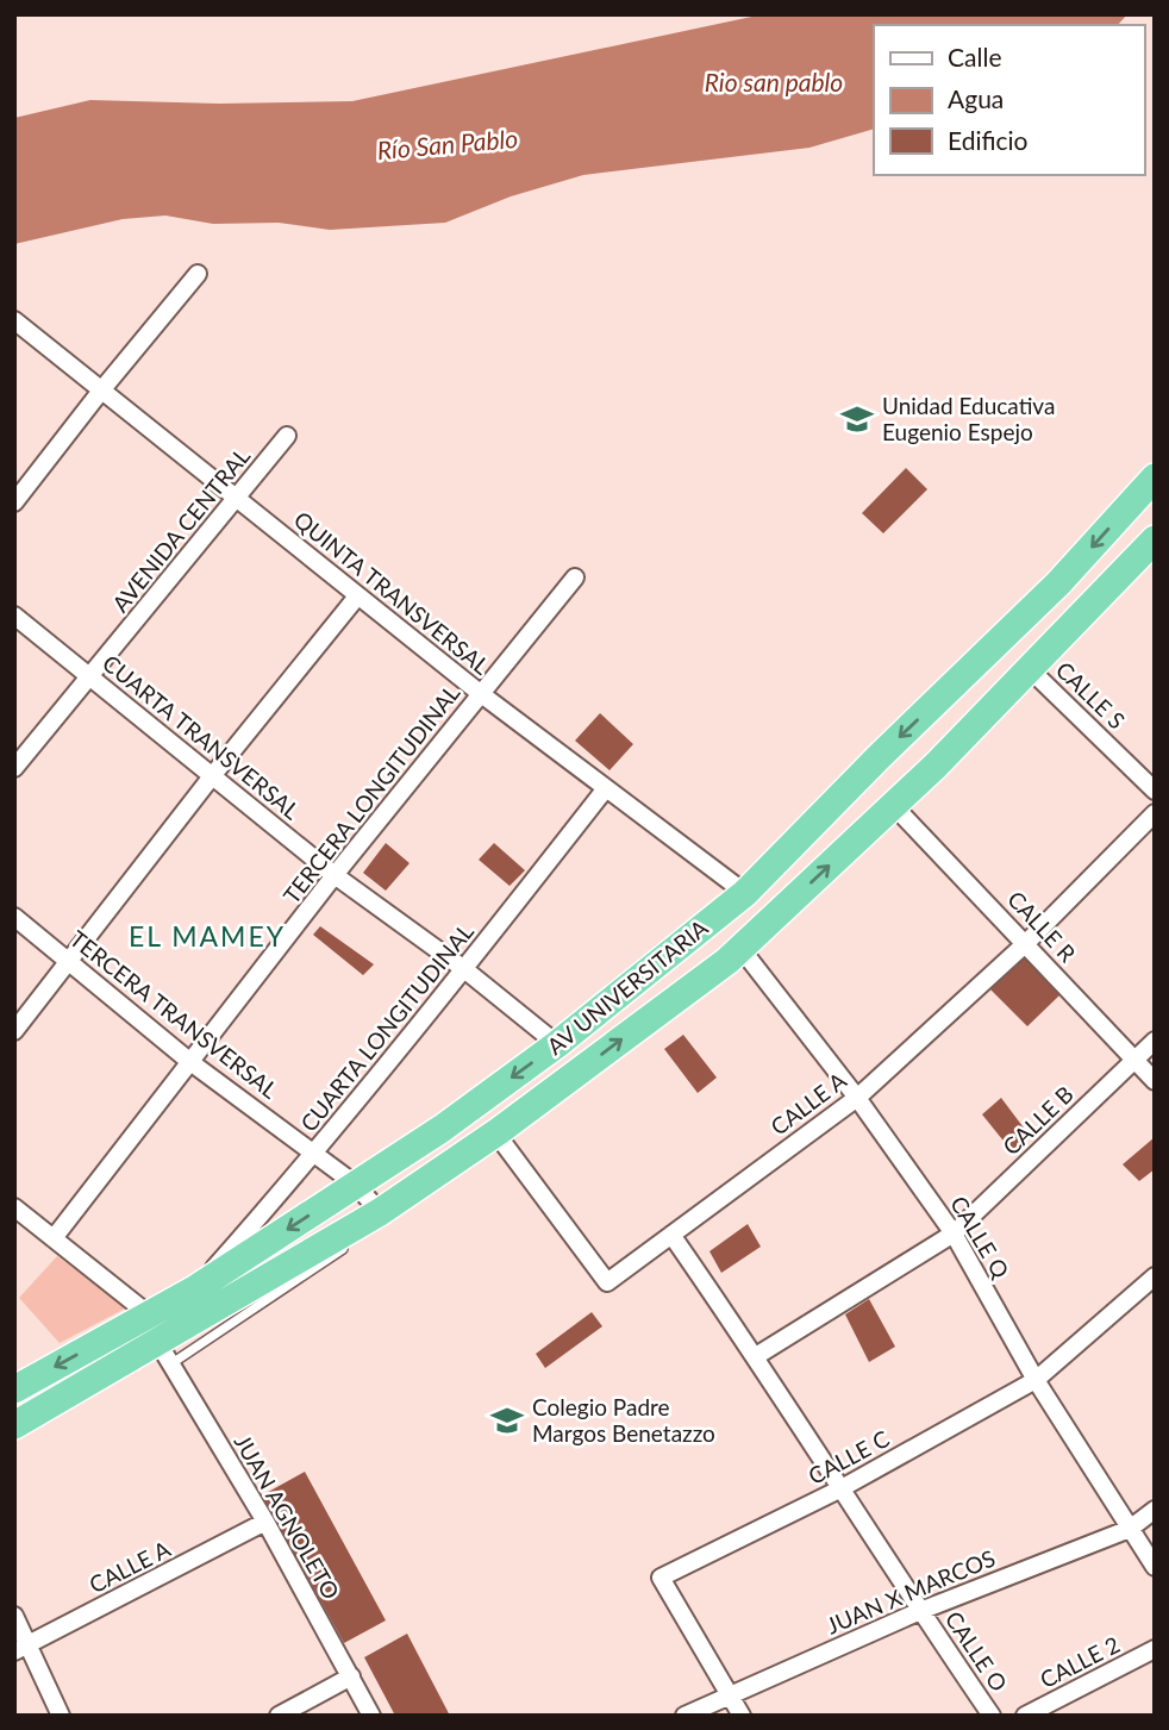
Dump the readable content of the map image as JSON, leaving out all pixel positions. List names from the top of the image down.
{
  "streets": {
    "highway": ["AV UNIVERSITARIA"],
    "street": [
      "AVENIDA CENTRAL",
      "QUINTA TRANSVERSAL",
      "CALLE S",
      "CUARTA TRANSVERSAL",
      "TERCERA LONGITUDINAL",
      "CALLE R",
      "TERCERA TRANSVERSAL",
      "CUARTA LONGITUDINAL",
      "CALLE A",
      "CALLE B",
      "CALLE Q",
      "CALLE C",
      "JUAN AGNOLETO",
      "JUAN X MARCOS",
      "CALLE O",
      "CALLE 2"
    ]
  },
  "crossings": [
    ["AVENIDA CENTRAL", "QUINTA TRANSVERSAL"],
    ["AVENIDA CENTRAL", "CUARTA TRANSVERSAL"],
    ["QUINTA TRANSVERSAL", "TERCERA LONGITUDINAL"],
    ["QUINTA TRANSVERSAL", "AV UNIVERSITARIA"],
    ["QUINTA TRANSVERSAL", "CUARTA LONGITUDINAL"],
    ["CALLE S", "AV UNIVERSITARIA"],
    ["CUARTA TRANSVERSAL", "TERCERA LONGITUDINAL"],
    ["CUARTA TRANSVERSAL", "AV UNIVERSITARIA"],
    ["CUARTA TRANSVERSAL", "CUARTA LONGITUDINAL"],
    ["TERCERA LONGITUDINAL", "TERCERA TRANSVERSAL"],
    ["CALLE R", "AV UNIVERSITARIA"],
    ["CALLE R", "CALLE A"],
    ["CALLE R", "CALLE B"],
    ["AV UNIVERSITARIA", "TERCERA TRANSVERSAL"],
    ["AV UNIVERSITARIA", "CUARTA LONGITUDINAL"],
    ["AV UNIVERSITARIA", "CALLE A"],
    ["AV UNIVERSITARIA", "CALLE Q"],
    ["AV UNIVERSITARIA", "JUAN AGNOLETO"],
    ["TERCERA TRANSVERSAL", "CUARTA LONGITUDINAL"],
    ["CALLE A", "CALLE Q"],
    ["CALLE A", "JUAN AGNOLETO"],
    ["CALLE A", "CALLE O"],
    ["CALLE B", "CALLE Q"],
    ["CALLE B", "CALLE O"],
    ["CALLE Q", "CALLE C"],
    ["CALLE Q", "JUAN X MARCOS"],
    ["CALLE C", "JUAN X MARCOS"],
    ["CALLE C", "CALLE O"],
    ["JUAN X MARCOS", "CALLE O"]
  ],
  "districts": ["EL MAMEY"],
  "water": ["Rio san pablo", "Río San Pablo"],
  "places": {
    "school or university": ["Unidad Educativa Eugenio Espejo", "Colegio Padre Margos Benetazzo"]
  },
  "legend": ["Calle", "Agua", "Edificio"]
}
